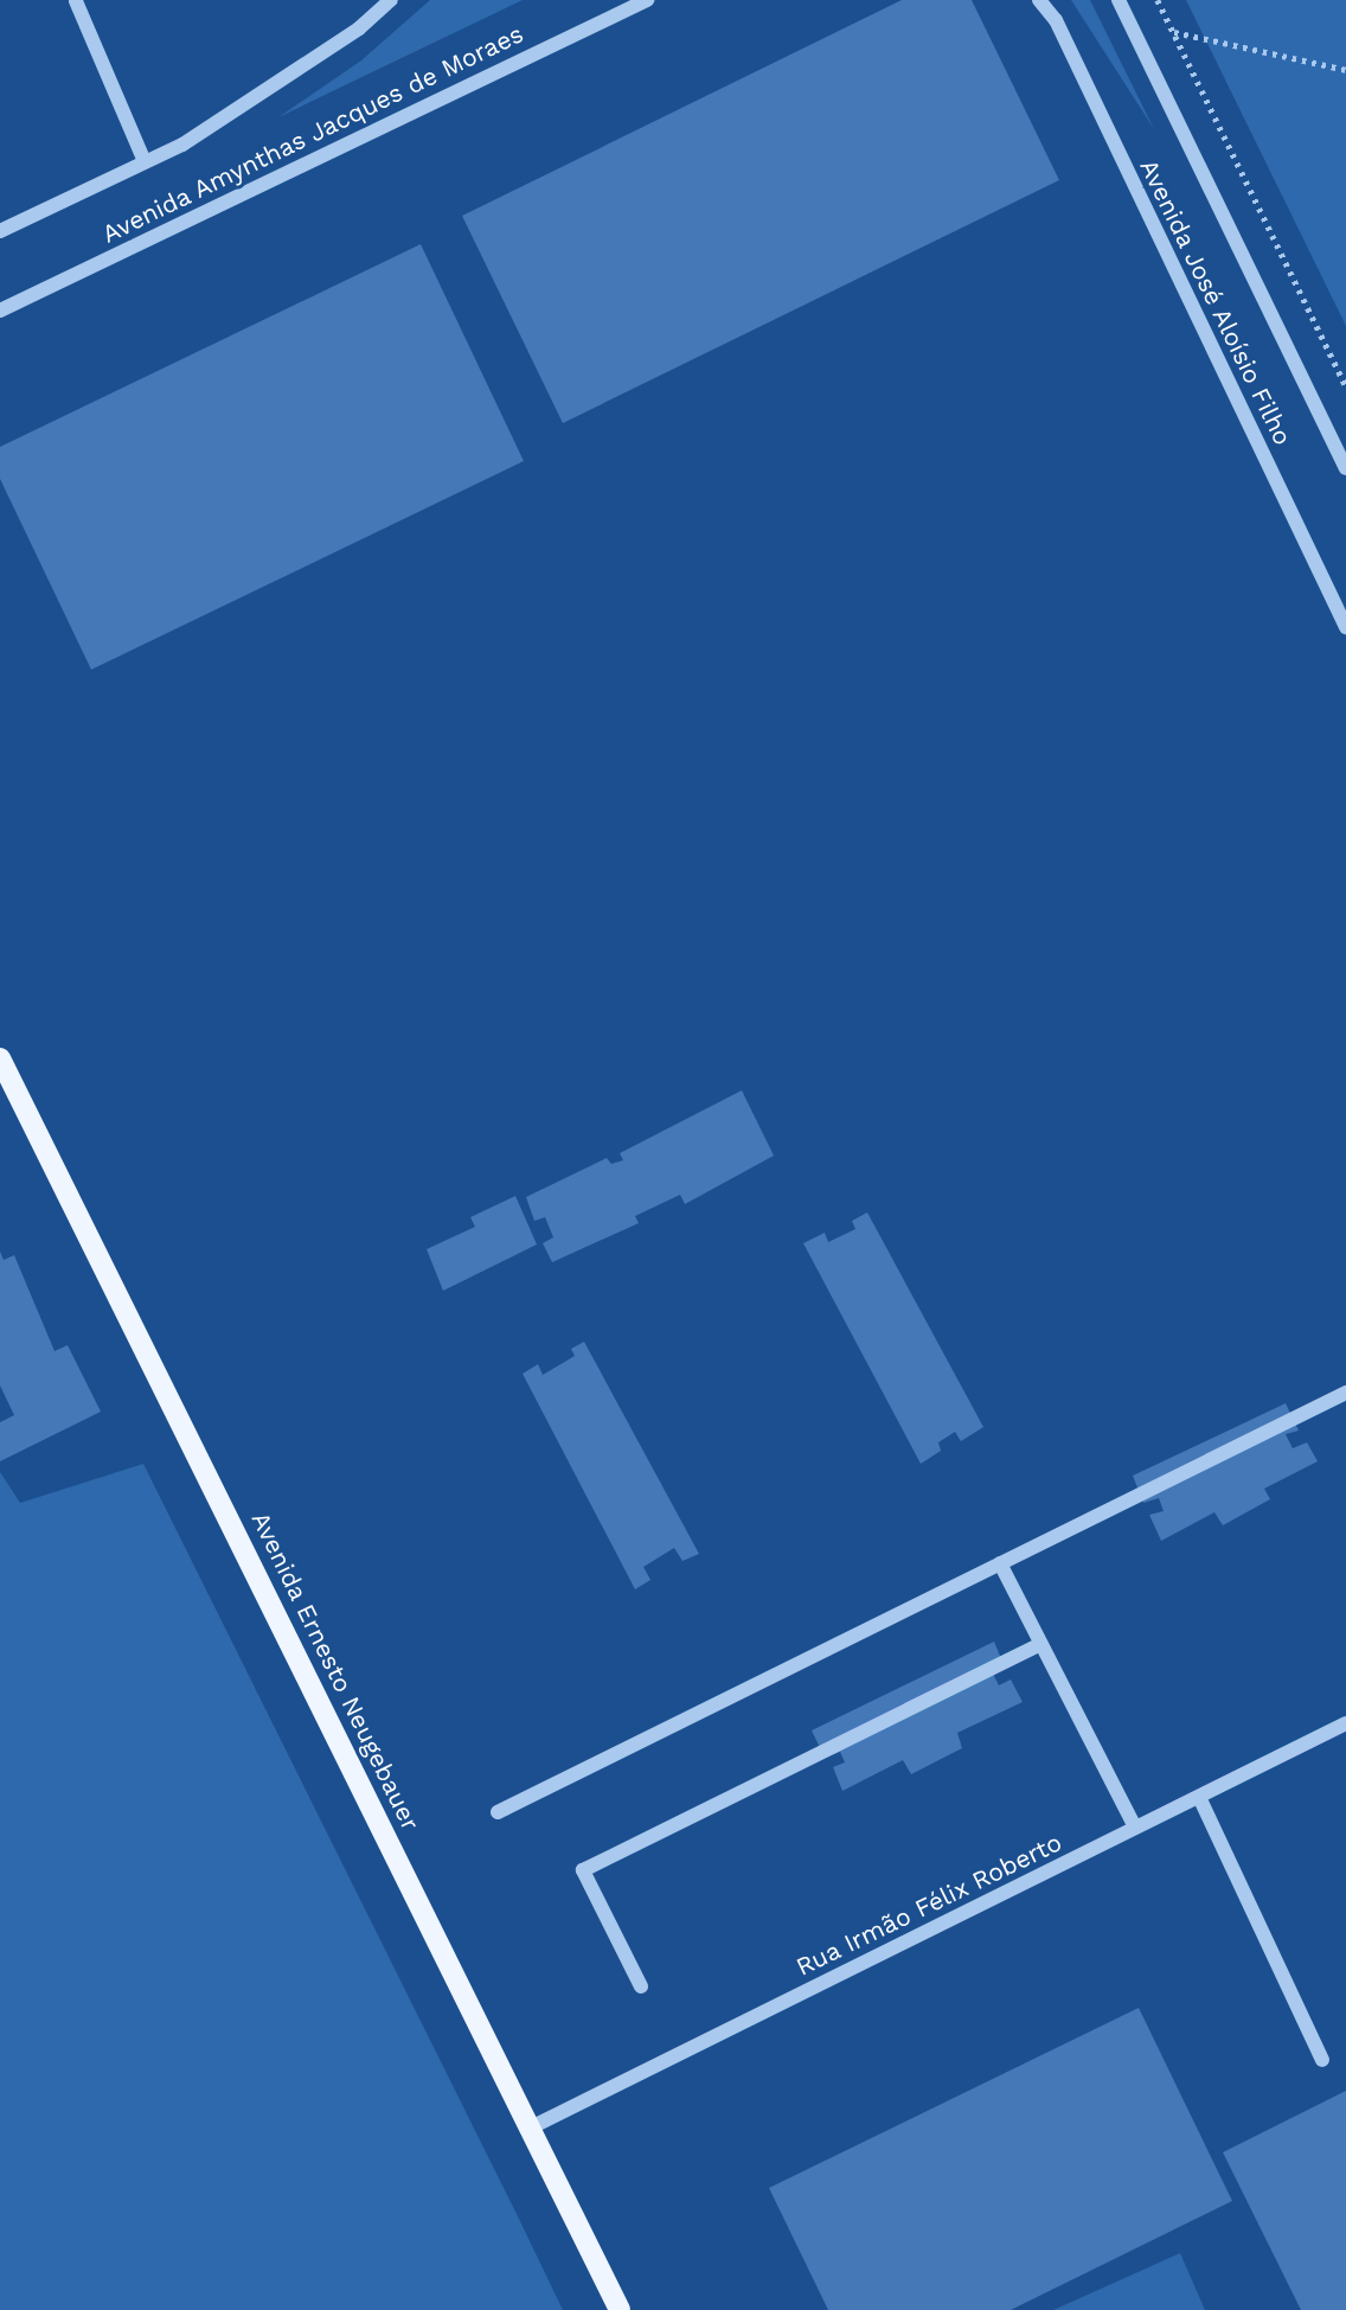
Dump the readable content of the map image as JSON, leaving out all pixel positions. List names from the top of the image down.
{
  "streets": {
    "main road": ["Avenida Ernesto Neugebauer"],
    "street": ["Avenida Amynthas Jacques de Moraes", "Avenida José Aloísio Filho", "Rua Irmão Félix Roberto"]
  },
  "crossings": [
    ["Avenida Ernesto Neugebauer", "Rua Irmão Félix Roberto"]
  ]
}
